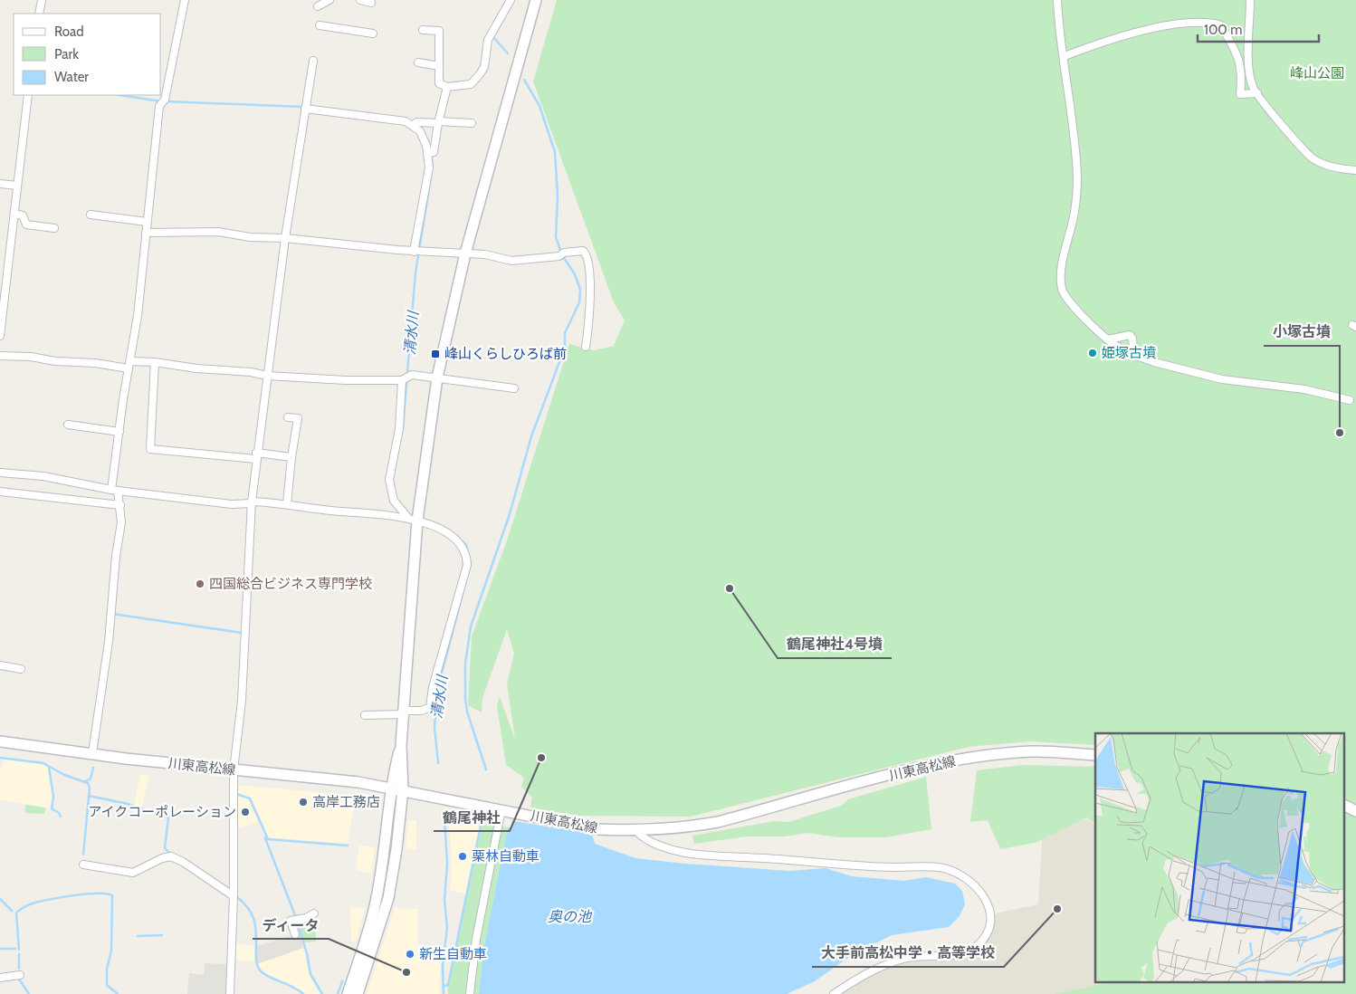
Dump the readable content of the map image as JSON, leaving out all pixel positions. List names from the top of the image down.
{
  "streets": {
    "street": ["川東高松線"]
  },
  "water": ["清水川", "奥の池"],
  "parks": ["峰山公園"],
  "places": {
    "other": [
      "姫塚古墳",
      "小塚古墳",
      "四国総合ビジネス専門学校",
      "鶴尾神社4号墳",
      "鶴尾神社",
      "高岸工務店",
      "アイクコーポレーション",
      "栗林自動車",
      "大手前高松中学・高等学校",
      "新生自動車",
      "ディータ"
    ],
    "transit": ["峰山くらしひろば前"]
  },
  "legend": ["Road", "Park", "Water"],
  "scale_bar": "100 m"
}
